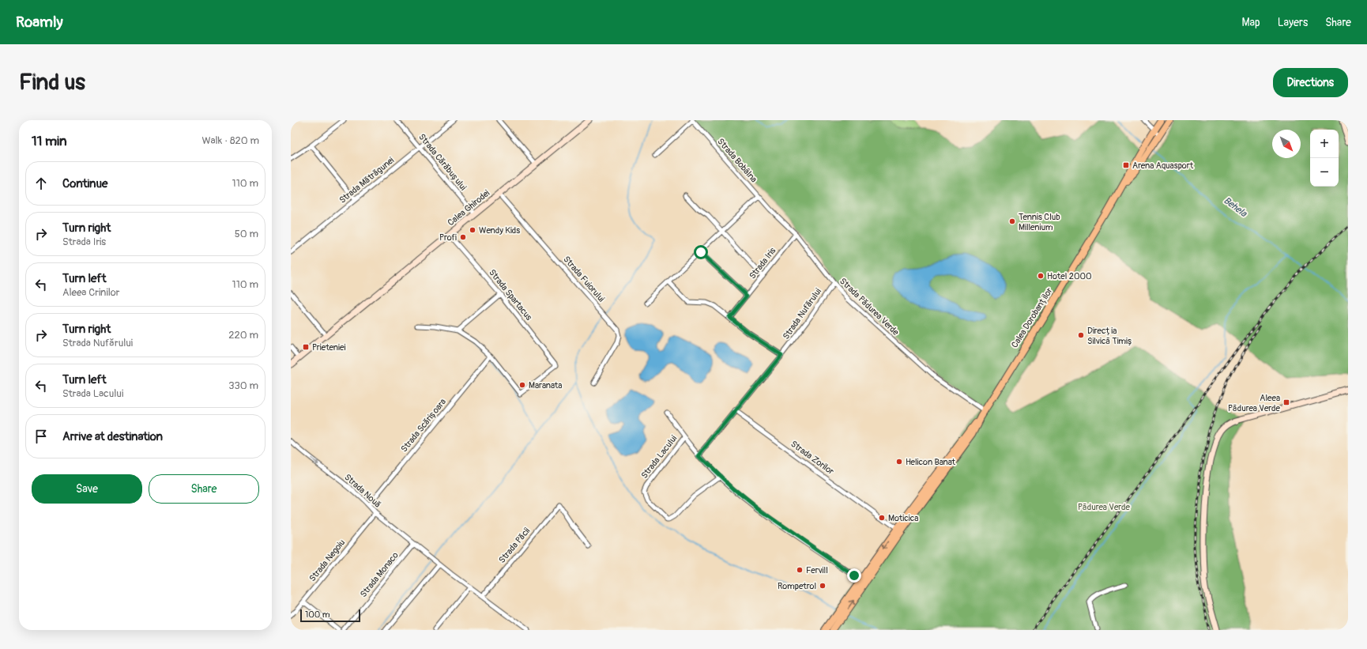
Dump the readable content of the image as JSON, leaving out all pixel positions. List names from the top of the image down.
{
  "streets": {
    "main road": ["Calea Dorobanților"],
    "street": [
      "Strada Bobâlna",
      "Strada Cărăbușului",
      "Strada Mătrăgunei",
      "Calea Ghirodei",
      "Strada Iris",
      "Strada Fuiorului",
      "Strada Spartacus",
      "Strada Pădurea Verde",
      "Strada Nufărului",
      "Strada Scărișoara",
      "Strada Lacului",
      "Strada Zorilor",
      "Strada Nouă",
      "Strada Păcii",
      "Strada Negoiu",
      "Strada Monaco"
    ]
  },
  "crossings": [
    ["Strada Bobâlna", "Strada Pădurea Verde"],
    ["Strada Cărăbușului", "Strada Mătrăgunei"],
    ["Strada Cărăbușului", "Calea Ghirodei"],
    ["Calea Ghirodei", "Strada Fuiorului"],
    ["Calea Ghirodei", "Strada Spartacus"],
    ["Strada Iris", "Strada Pădurea Verde"],
    ["Strada Spartacus", "Strada Scărișoara"],
    ["Strada Pădurea Verde", "Strada Nufărului"],
    ["Strada Pădurea Verde", "Calea Dorobanților"],
    ["Strada Nufărului", "Strada Lacului"],
    ["Strada Nufărului", "Strada Zorilor"],
    ["Strada Scărișoara", "Strada Nouă"],
    ["Strada Nouă", "Strada Păcii"],
    ["Strada Nouă", "Strada Negoiu"],
    ["Strada Nouă", "Strada Monaco"]
  ],
  "water": ["Behela"],
  "parks": ["Pădurea Verde"],
  "places": {
    "transit": ["Arena Aquasport", "Prieteniei", "Aleea Pădurea Verde"],
    "other": [
      "Tennis Club Millenium",
      "Wendy Kids",
      "Profi",
      "Hotel 2000",
      "Direcția Silvică Timiș",
      "Maranata",
      "Helicon Banat",
      "Moticica",
      "Fervill",
      "Rompetrol"
    ]
  },
  "scale_bar": "100 m",
  "north": "bottom right",
  "page": {
    "header": "Roamly",
    "nav": ["Map", "Layers", "Share"],
    "buttons": [
      "Directions",
      ["Save", "Share"]
    ],
    "title": "Find us",
    "heading": ["11 min", "Walk · 820 m"],
    "map_buttons": ["+", "−"],
    "list": [
      ["Continue", "110 m"],
      ["Turn right", "Strada Iris", "50 m"],
      ["Turn left", "Aleea Crinilor", "110 m"],
      ["Turn right", "Strada Nufărului", "220 m"],
      ["Turn left", "Strada Lacului", "330 m"],
      "Arrive at destination"
    ],
    "scale": "100 m"
  }
}
